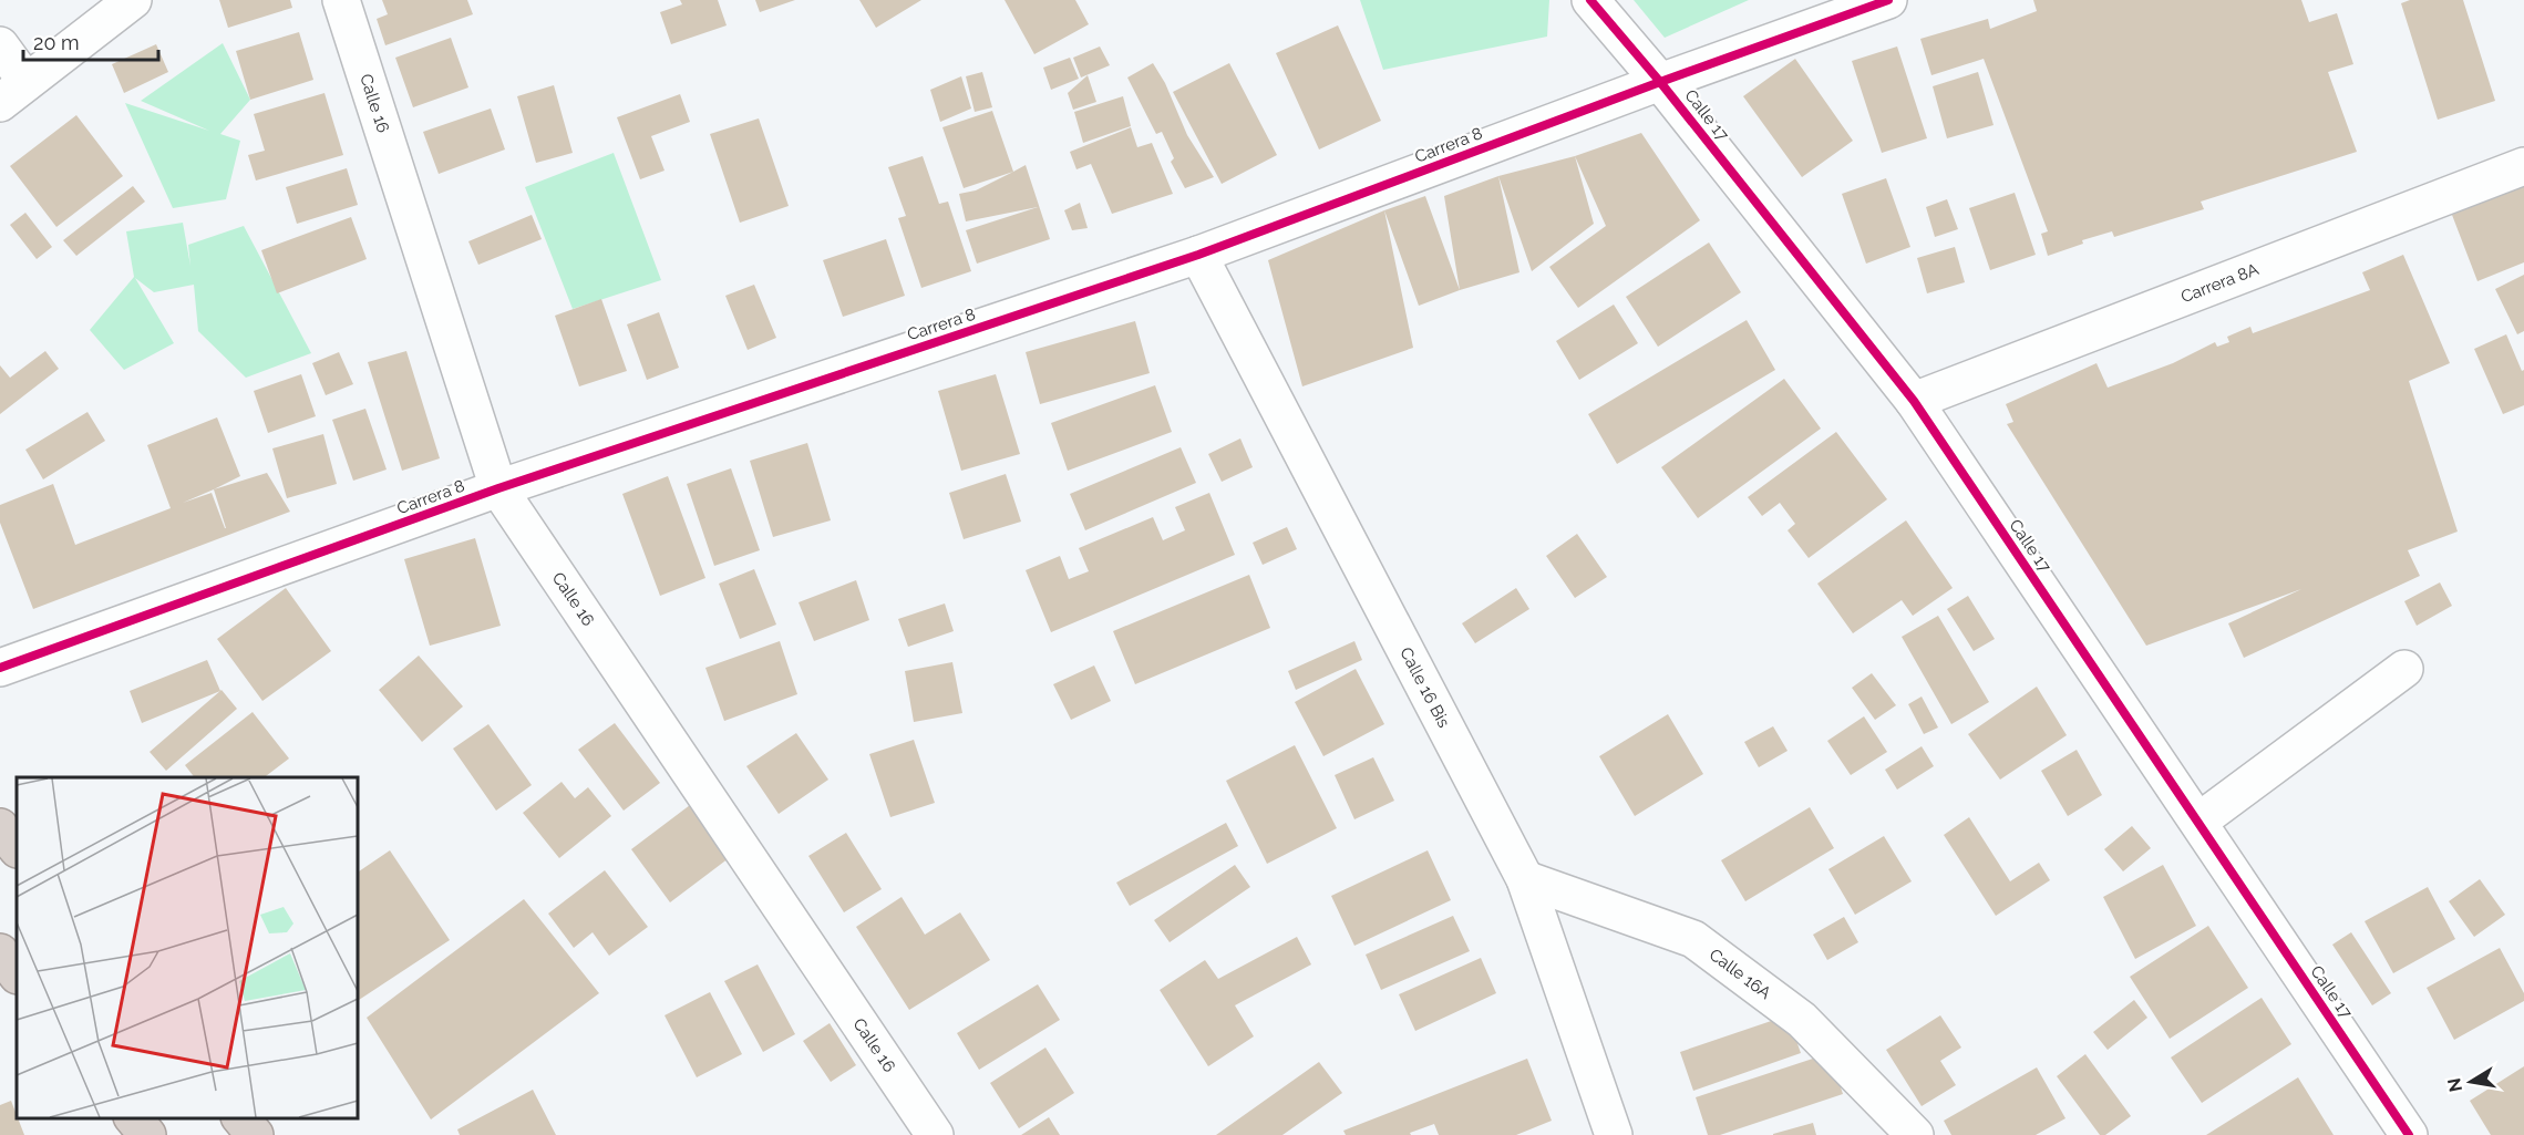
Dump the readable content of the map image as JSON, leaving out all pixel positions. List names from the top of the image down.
{
  "streets": {
    "street": [
      "Calle 16",
      "Calle 17",
      "Carrera 8",
      "Carrera 8A",
      "Calle 16 Bis",
      "Calle 16A"
    ]
  },
  "crossings": [
    ["Calle 16", "Carrera 8"],
    ["Calle 17", "Carrera 8"],
    ["Calle 17", "Carrera 8A"],
    ["Carrera 8", "Calle 16 Bis"],
    ["Calle 16 Bis", "Calle 16A"]
  ],
  "scale_bar": "20 m",
  "north": "left"
}
